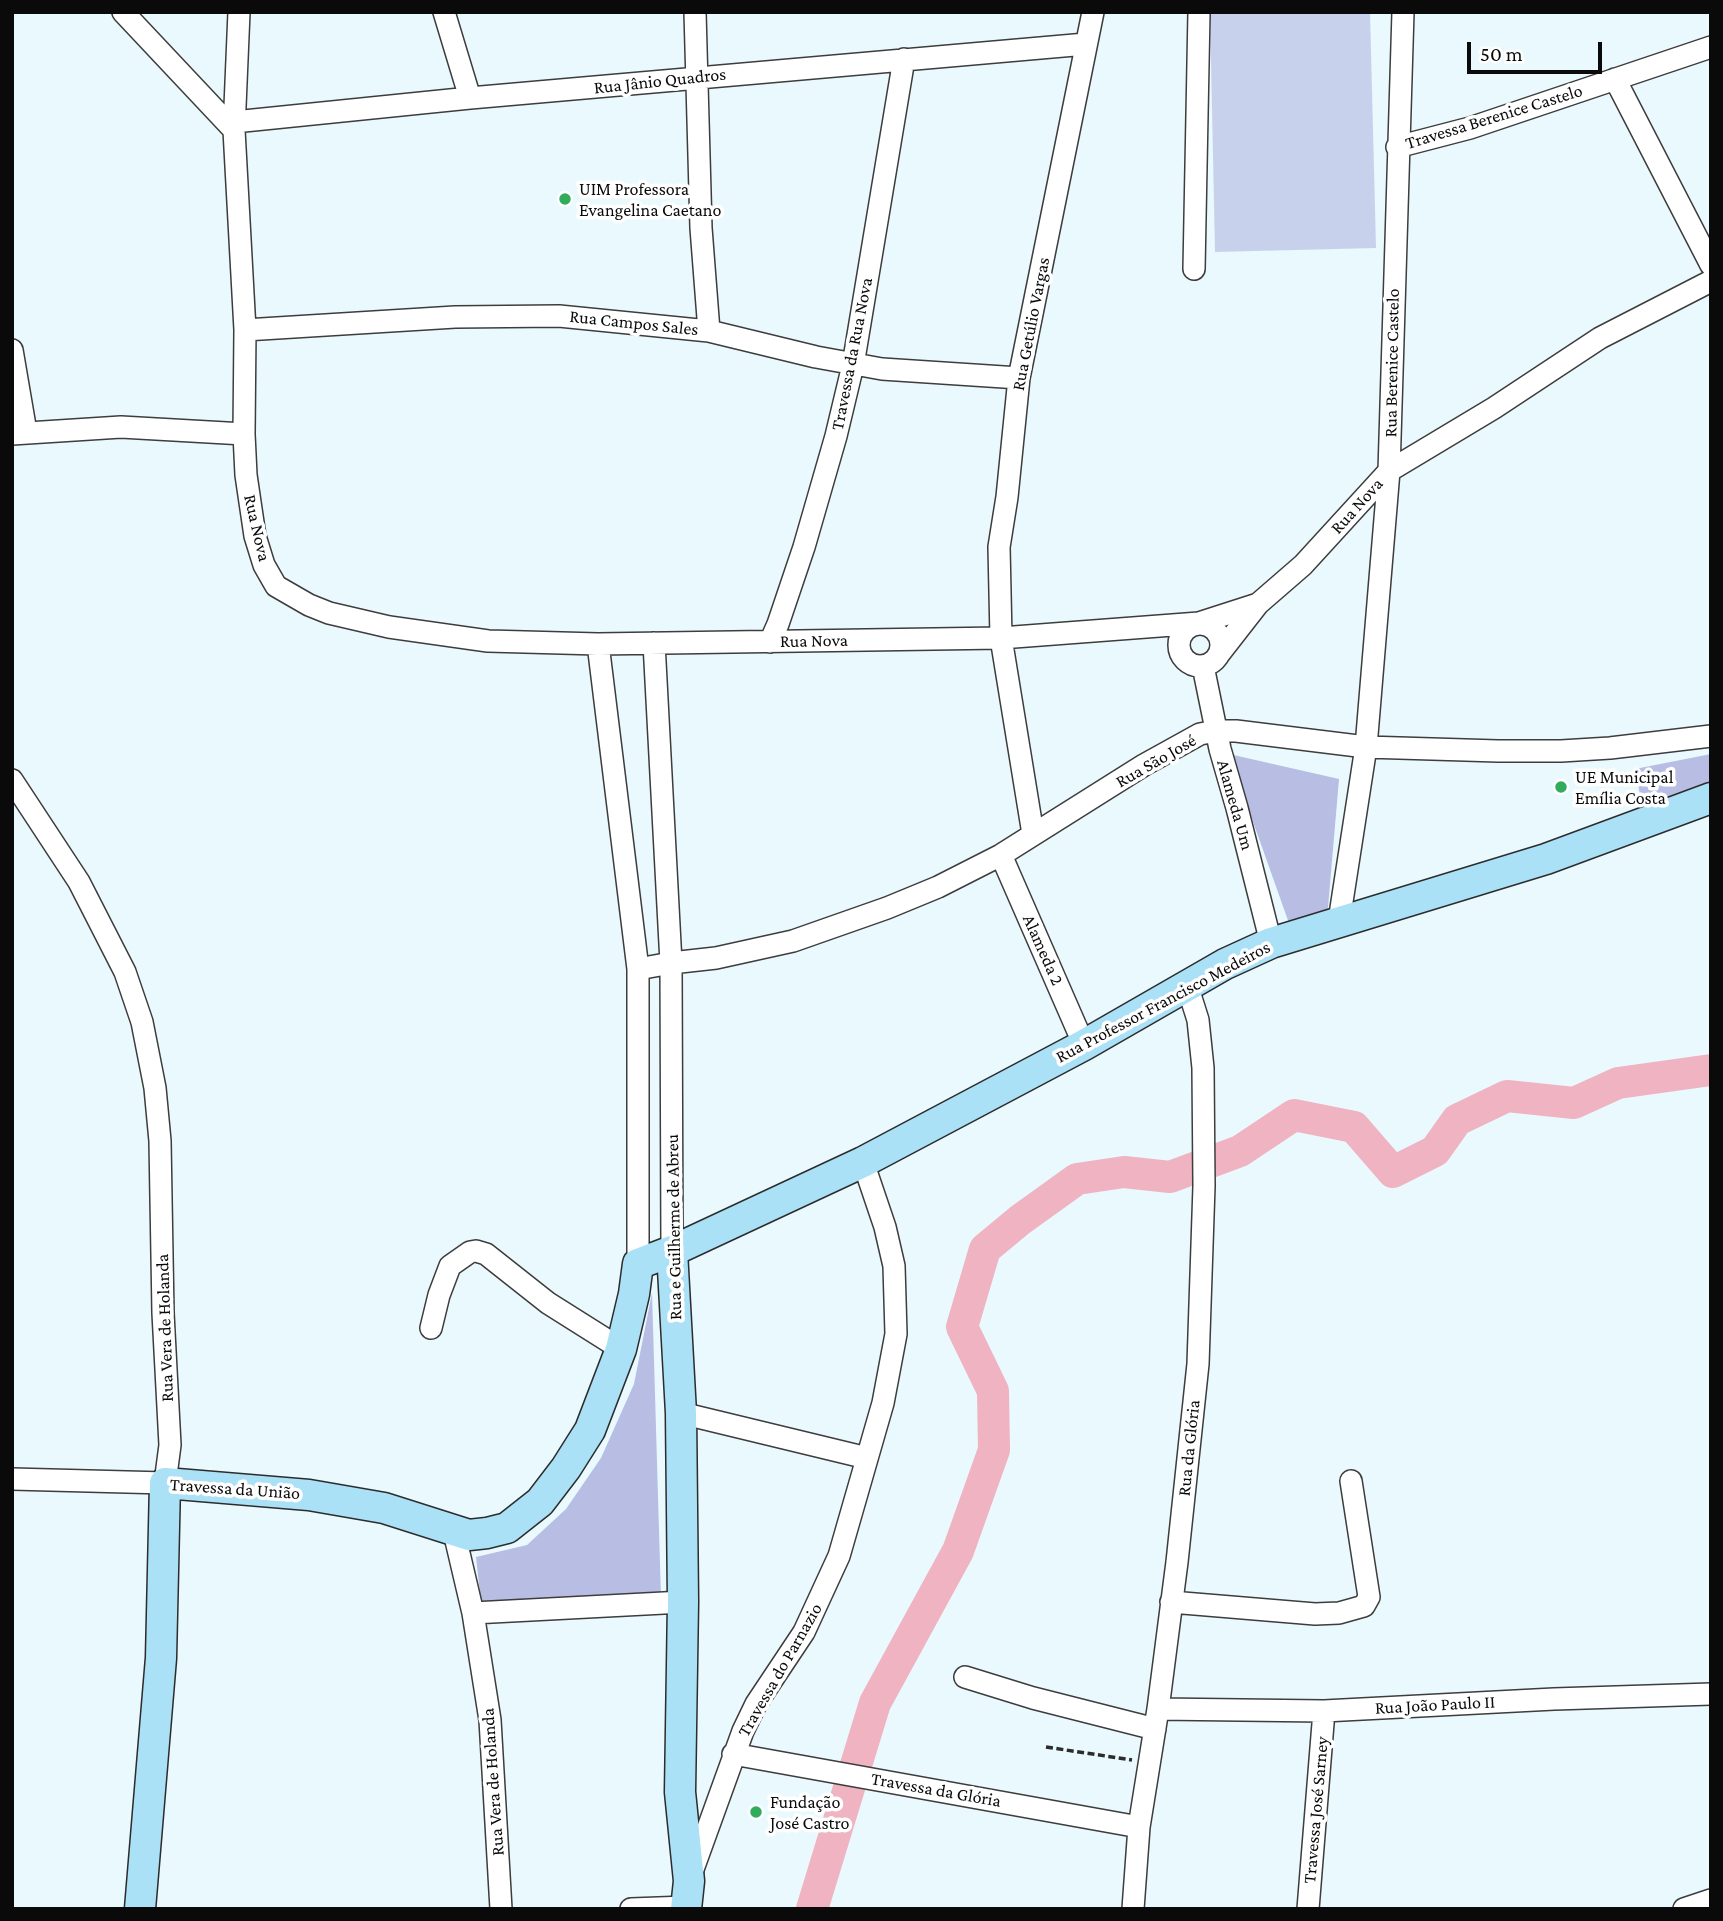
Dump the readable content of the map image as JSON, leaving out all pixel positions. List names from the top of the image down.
{
  "streets": {
    "street": [
      "Rua Jânio Quadros",
      "Travessa Berenice Castelo",
      "Rua Campos Sales",
      "Rua Getúlio Vargas",
      "Travessa da Rua Nova",
      "Rua Berenice Castelo",
      "Rua Nova",
      "Rua São José",
      "Alameda Um",
      "Alameda 2",
      "Rua Professor Francisco Medeiros",
      "Rua e Guilherme de Abreu",
      "Rua Vera de Holanda",
      "Rua da Glória",
      "Travessa da União",
      "Travessa do Parnazio",
      "Rua João Paulo II",
      "Travessa da Glória",
      "Travessa José Sarney"
    ]
  },
  "crossings": [
    ["Rua Jânio Quadros", "Rua Getúlio Vargas"],
    ["Rua Jânio Quadros", "Travessa da Rua Nova"],
    ["Rua Jânio Quadros", "Rua Nova"],
    ["Travessa Berenice Castelo", "Rua Berenice Castelo"],
    ["Rua Campos Sales", "Rua Getúlio Vargas"],
    ["Rua Campos Sales", "Travessa da Rua Nova"],
    ["Rua Campos Sales", "Rua Nova"],
    ["Rua Getúlio Vargas", "Rua Nova"],
    ["Travessa da Rua Nova", "Rua Nova"],
    ["Rua Berenice Castelo", "Rua Nova"],
    ["Rua Berenice Castelo", "Rua São José"],
    ["Rua Berenice Castelo", "Rua Professor Francisco Medeiros"],
    ["Rua Nova", "Alameda Um"],
    ["Rua Nova", "Rua e Guilherme de Abreu"],
    ["Rua São José", "Alameda Um"],
    ["Rua São José", "Alameda 2"],
    ["Rua São José", "Rua e Guilherme de Abreu"],
    ["Alameda Um", "Rua Professor Francisco Medeiros"],
    ["Alameda 2", "Rua Professor Francisco Medeiros"],
    ["Rua Professor Francisco Medeiros", "Rua e Guilherme de Abreu"],
    ["Rua Professor Francisco Medeiros", "Rua da Glória"],
    ["Rua Professor Francisco Medeiros", "Travessa do Parnazio"],
    ["Rua e Guilherme de Abreu", "Rua Vera de Holanda"],
    ["Rua e Guilherme de Abreu", "Travessa da União"],
    ["Rua e Guilherme de Abreu", "Travessa do Parnazio"],
    ["Rua Vera de Holanda", "Travessa da União"],
    ["Rua da Glória", "Rua João Paulo II"],
    ["Rua da Glória", "Travessa da Glória"],
    ["Travessa do Parnazio", "Travessa da Glória"],
    ["Rua João Paulo II", "Travessa José Sarney"]
  ],
  "places": ["UIM Professora Evangelina Caetano", "UE Municipal Emília Costa", "Fundação José Castro"],
  "scale_bar": "50 m"
}
